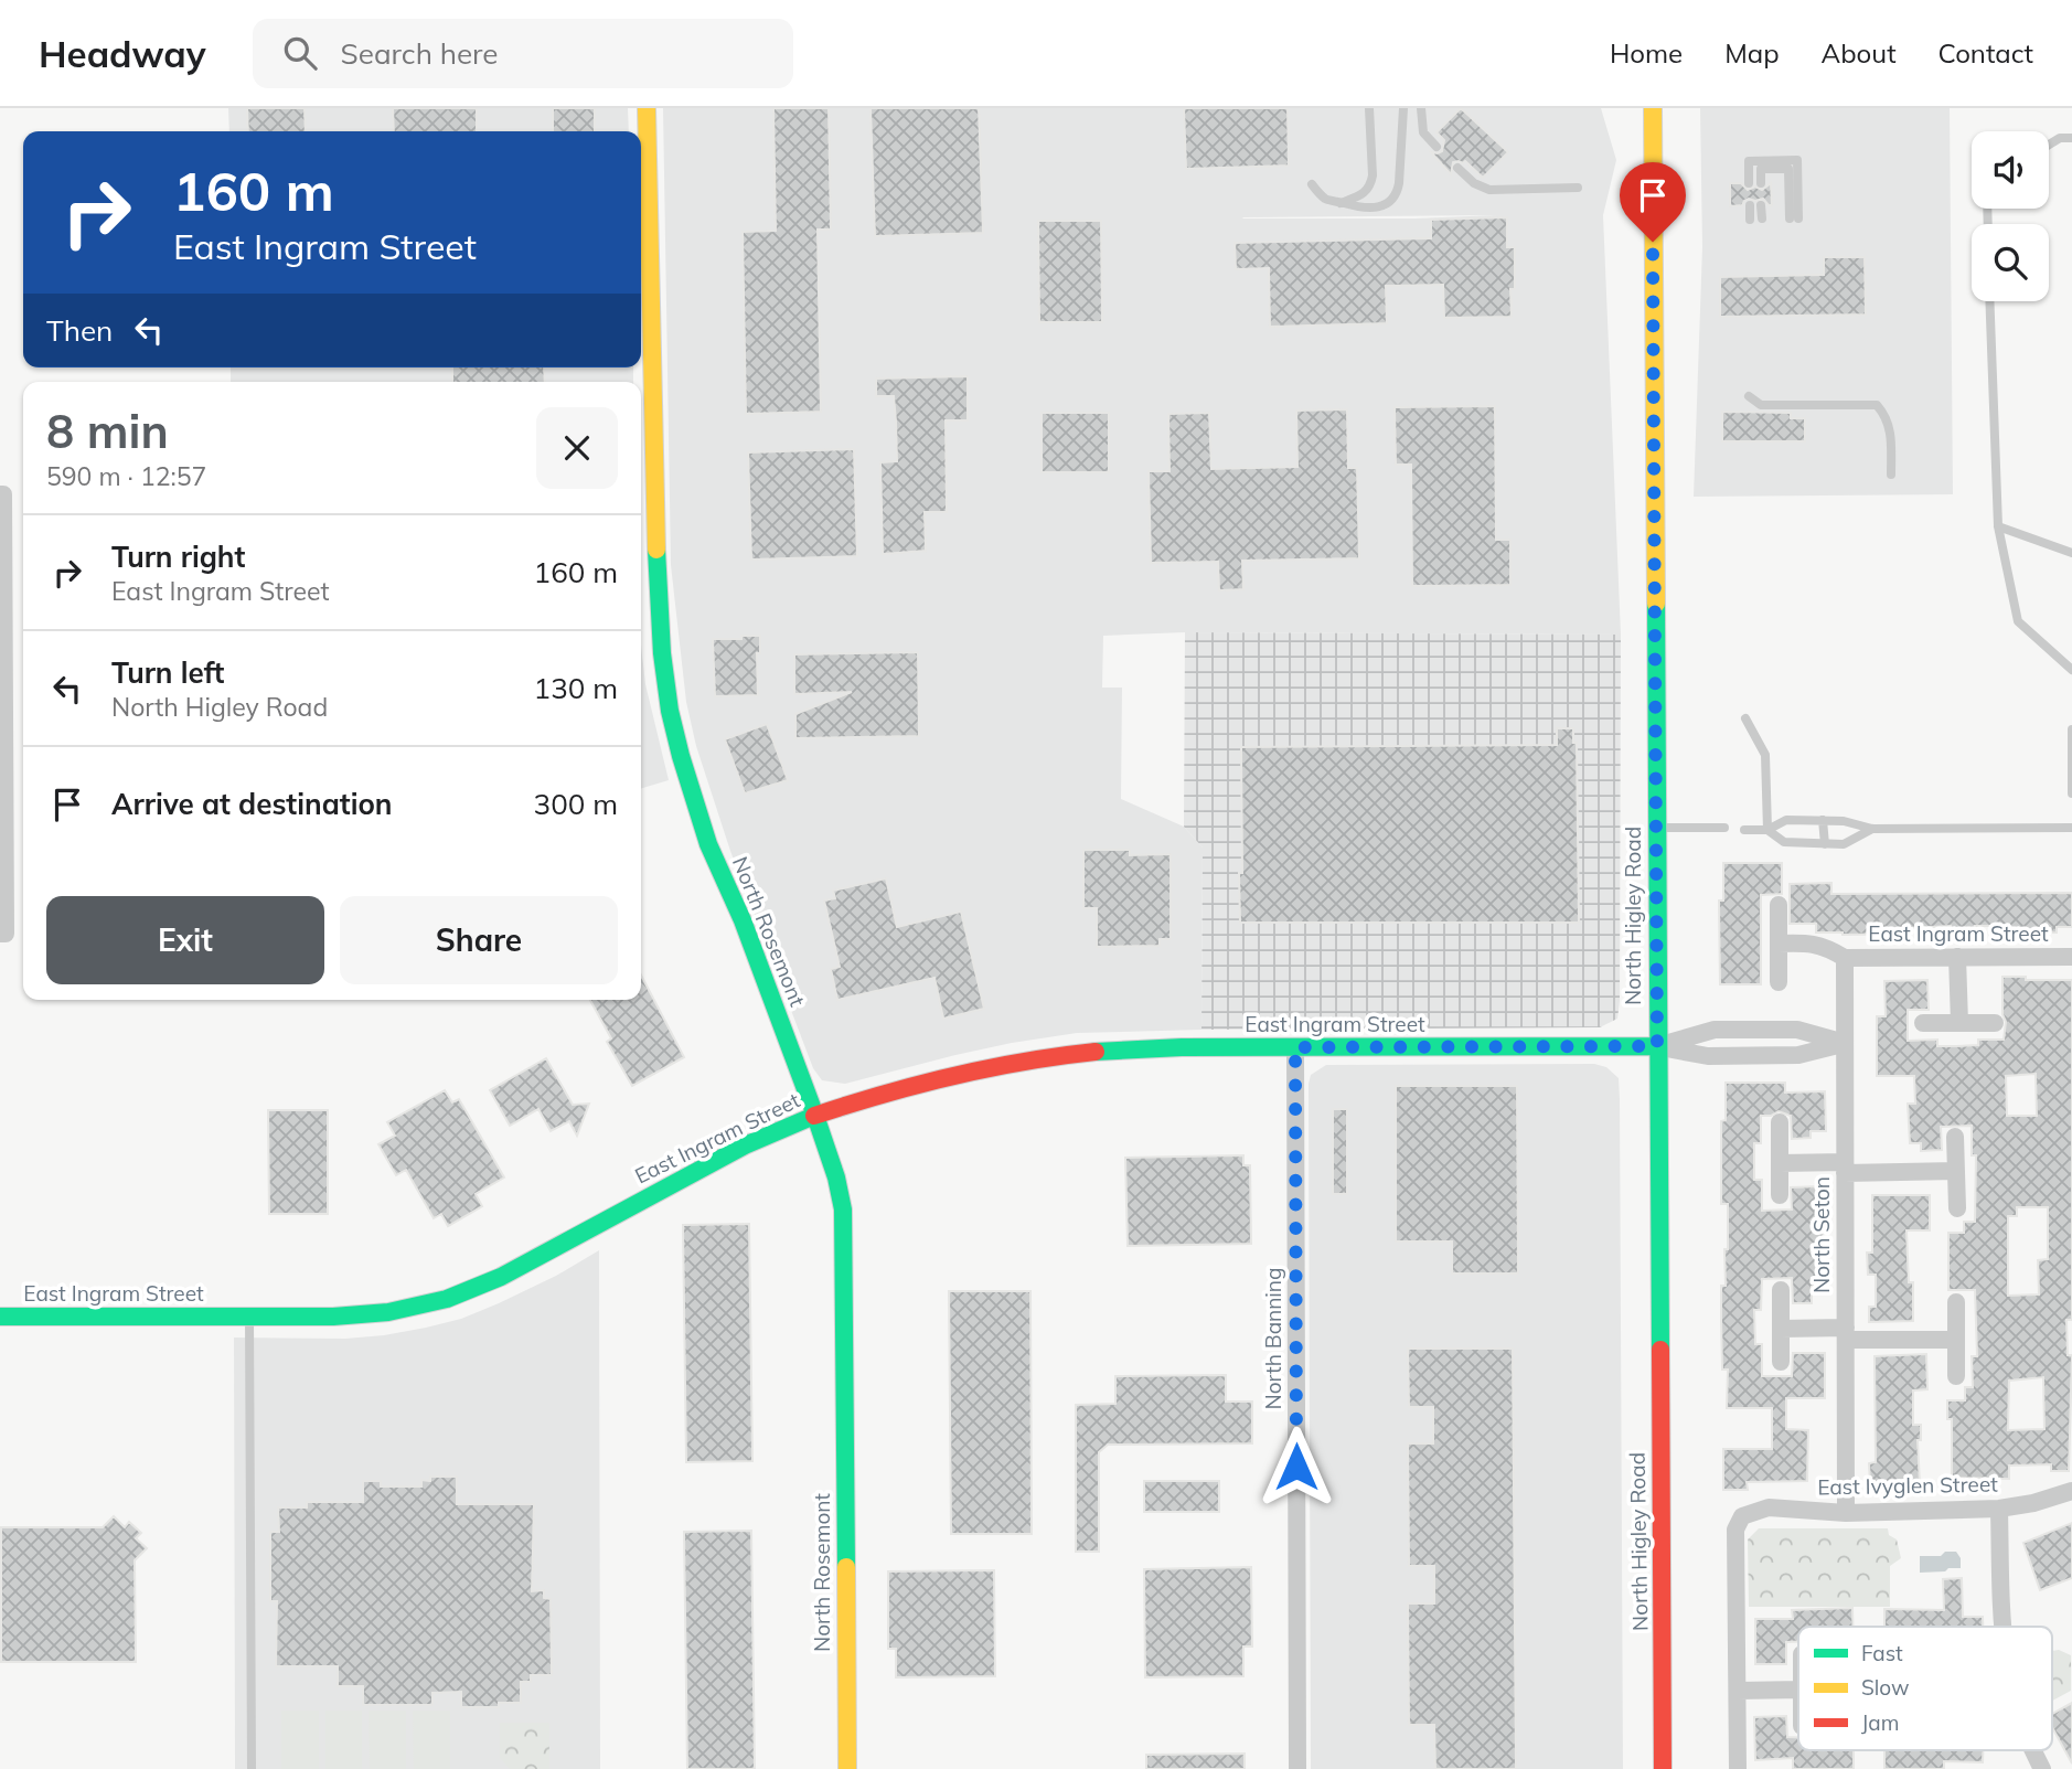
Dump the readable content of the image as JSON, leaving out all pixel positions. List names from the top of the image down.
{
  "streets": {
    "street": [
      "North Higley Road",
      "North Rosemont",
      "East Ingram Street",
      "North Seton",
      "North Banning",
      "East Ivyglen Street"
    ]
  },
  "crossings": [
    ["North Higley Road", "East Ingram Street"],
    ["North Rosemont", "East Ingram Street"],
    ["East Ingram Street", "North Seton"],
    ["East Ingram Street", "North Banning"],
    ["North Seton", "East Ivyglen Street"]
  ],
  "legend": ["Fast", "Slow", "Jam"],
  "page": {
    "header": "Headway",
    "search": "Search here",
    "nav": [
      "Home",
      "Map",
      "About",
      "Contact"
    ],
    "turn": ["160 m", "East Ingram Street"],
    "then": "Then",
    "heading": ["8 min", "590 m · 12:57"],
    "list": [
      {
        "name": "Turn right",
        "note": "East Ingram Street",
        "value": "160 m"
      },
      {
        "name": "Turn left",
        "note": "North Higley Road",
        "value": "130 m"
      },
      {
        "name": "Arrive at destination",
        "value": "300 m"
      }
    ],
    "buttons": ["Exit", "Share"]
  }
}
